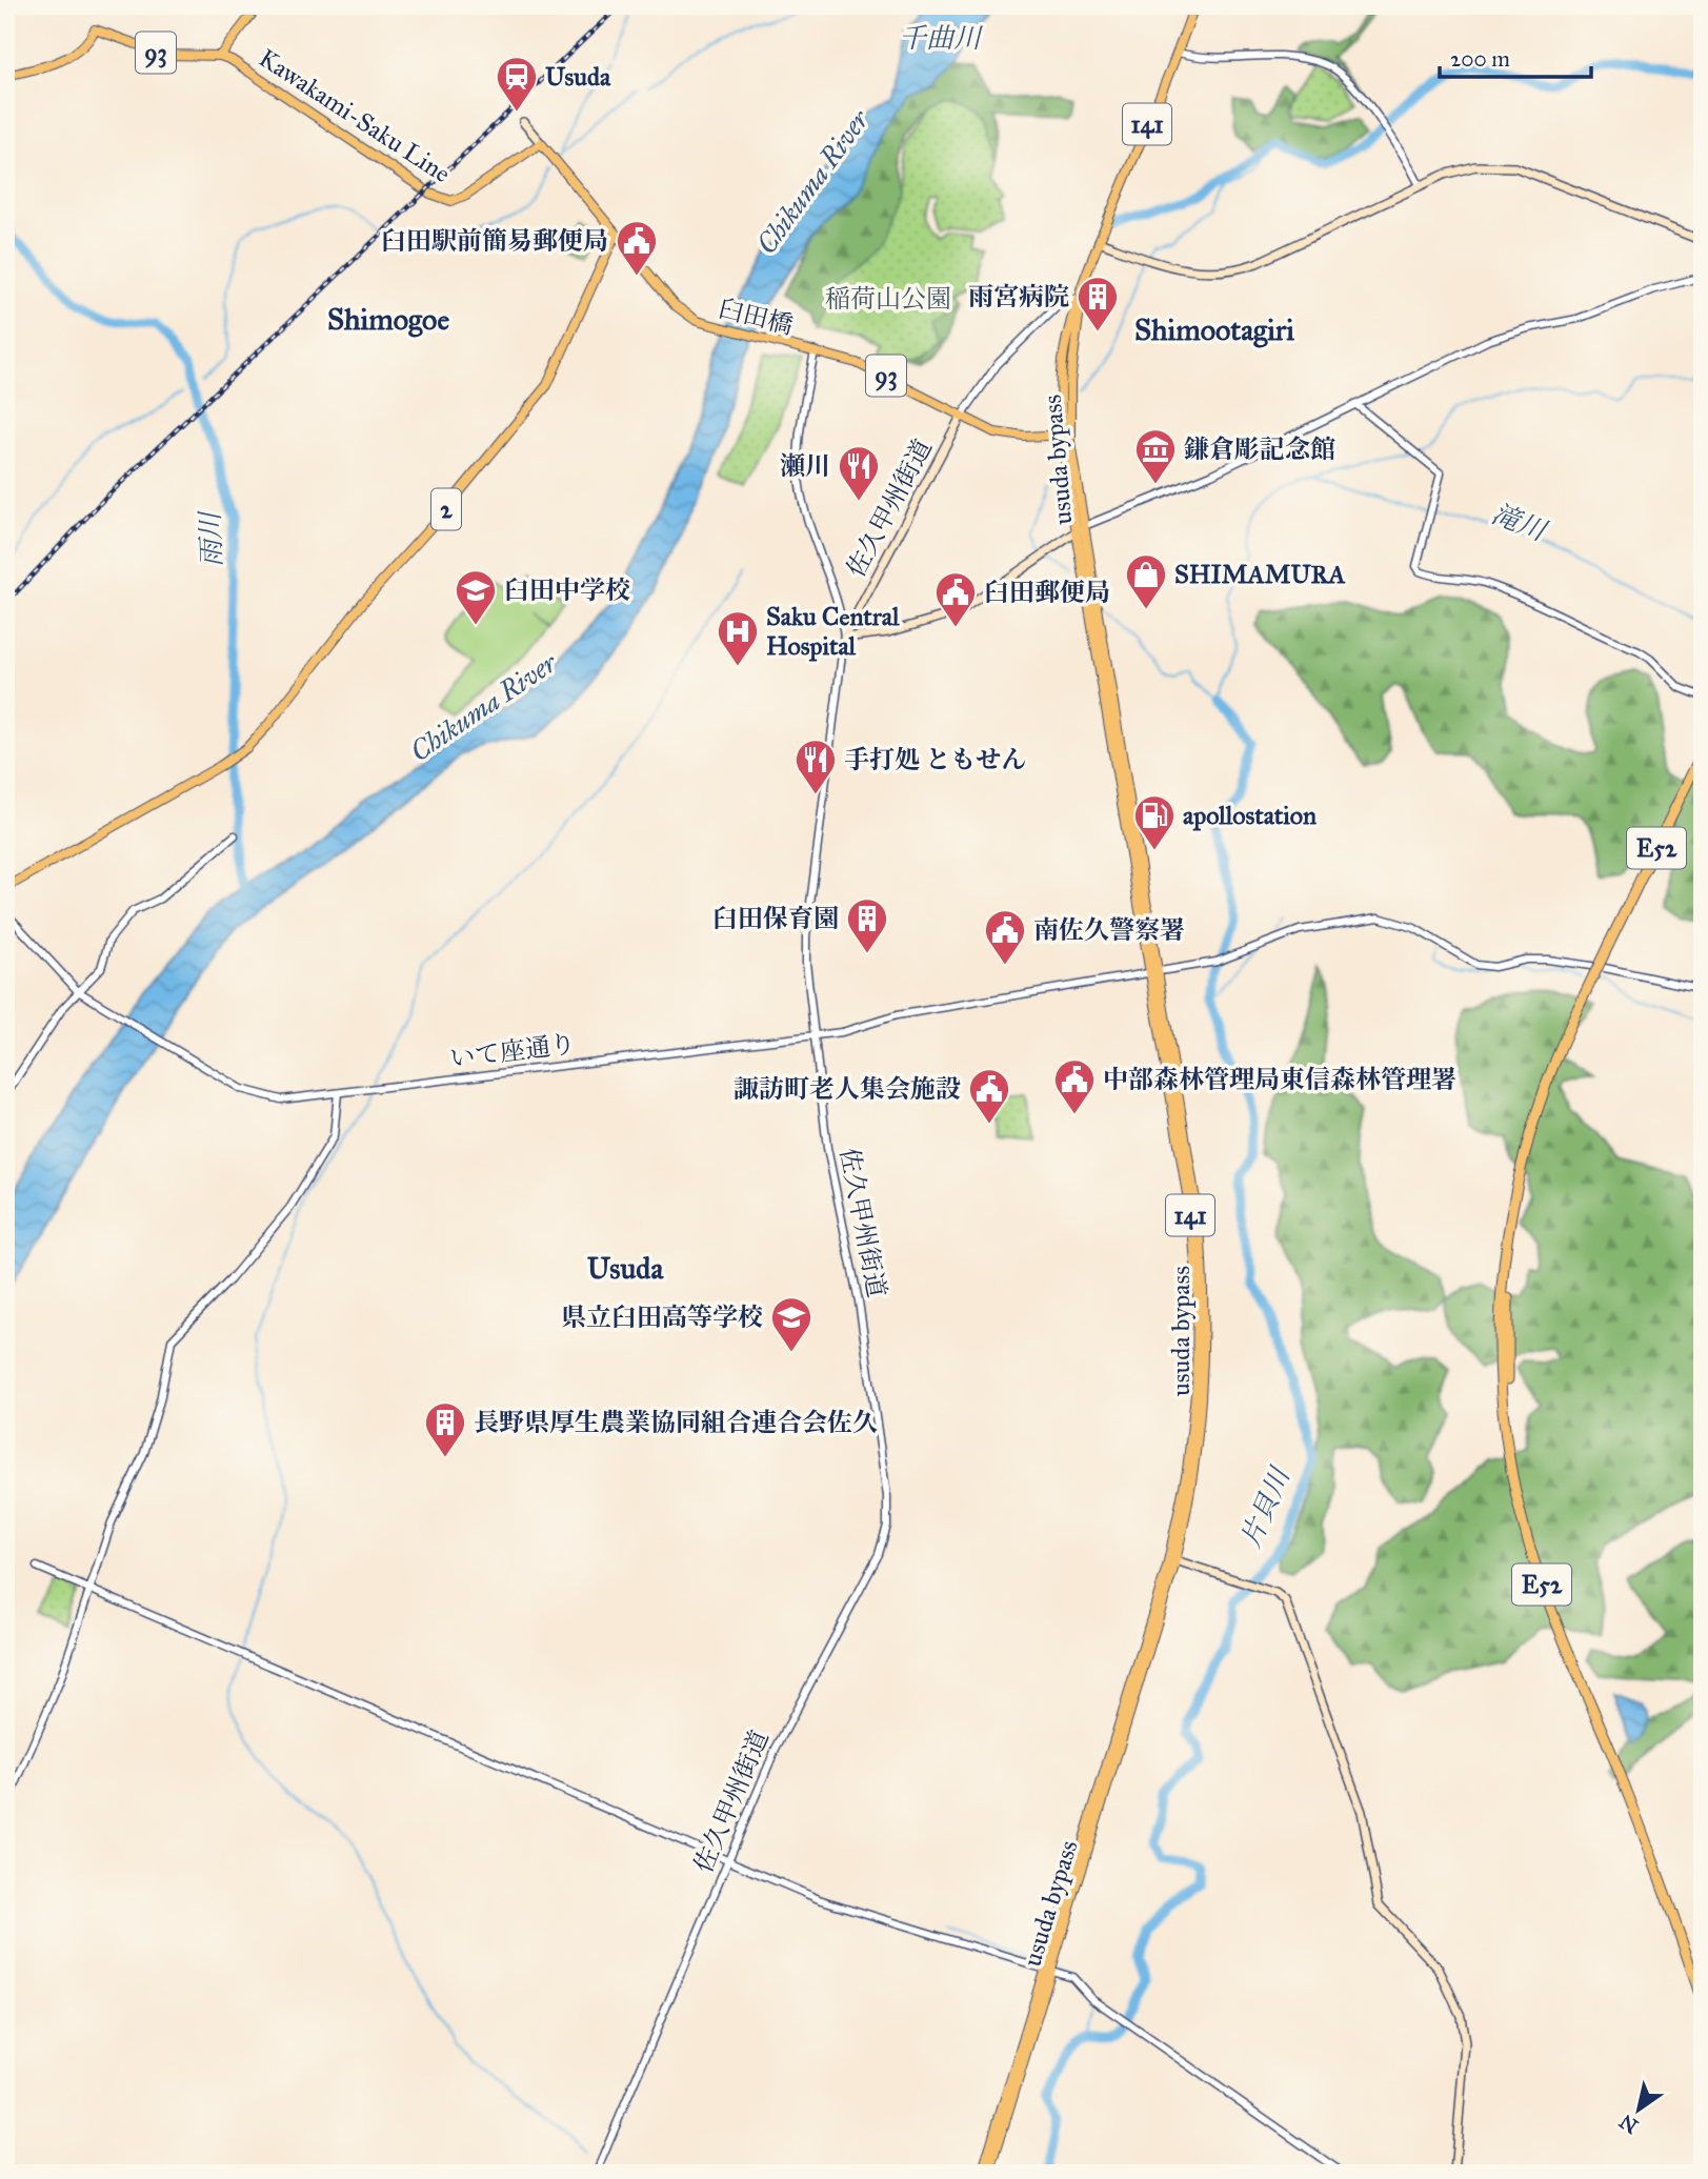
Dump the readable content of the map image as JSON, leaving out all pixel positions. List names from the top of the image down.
{
  "streets": {
    "highway": ["E52"],
    "main road": [
      "93",
      "Kawakami-Saku Line",
      "141",
      "臼田橋",
      "usuda bypass",
      "佐久甲州街道",
      "2"
    ],
    "street": ["いて座通り"]
  },
  "crossings": [
    ["93", "Kawakami-Saku Line"],
    ["93", "臼田橋"],
    ["93", "usuda bypass"],
    ["93", "佐久甲州街道"],
    ["141", "usuda bypass"],
    ["臼田橋", "2"],
    ["usuda bypass", "佐久甲州街道"],
    ["usuda bypass", "いて座通り"],
    ["佐久甲州街道", "いて座通り"]
  ],
  "districts": ["Shimogoe", "Shimootagiri", "Usuda"],
  "water": [
    "千曲川",
    "Chikuma River",
    "滝川",
    "雨川",
    "片貝川"
  ],
  "parks": ["稲荷山公園"],
  "places": {
    "station": ["Usuda"],
    "public building": [
      "臼田駅前簡易郵便局",
      "臼田郵便局",
      "南佐久警察署",
      "中部森林管理局東信森林管理署",
      "諏訪町老人集会施設"
    ],
    "building": ["雨宮病院", "臼田保育園", "長野県厚生農業協同組合連合会佐久"],
    "museum": ["鎌倉彫記念館"],
    "restaurant": ["瀬川", "手打処 ともせん"],
    "shop": ["SHIMAMURA"],
    "school or university": ["臼田中学校", "県立臼田高等学校"],
    "hospital": ["Saku Central Hospital"],
    "fuel station": ["apollostation"]
  },
  "scale_bar": "200 m",
  "north": "bottom left"
}
